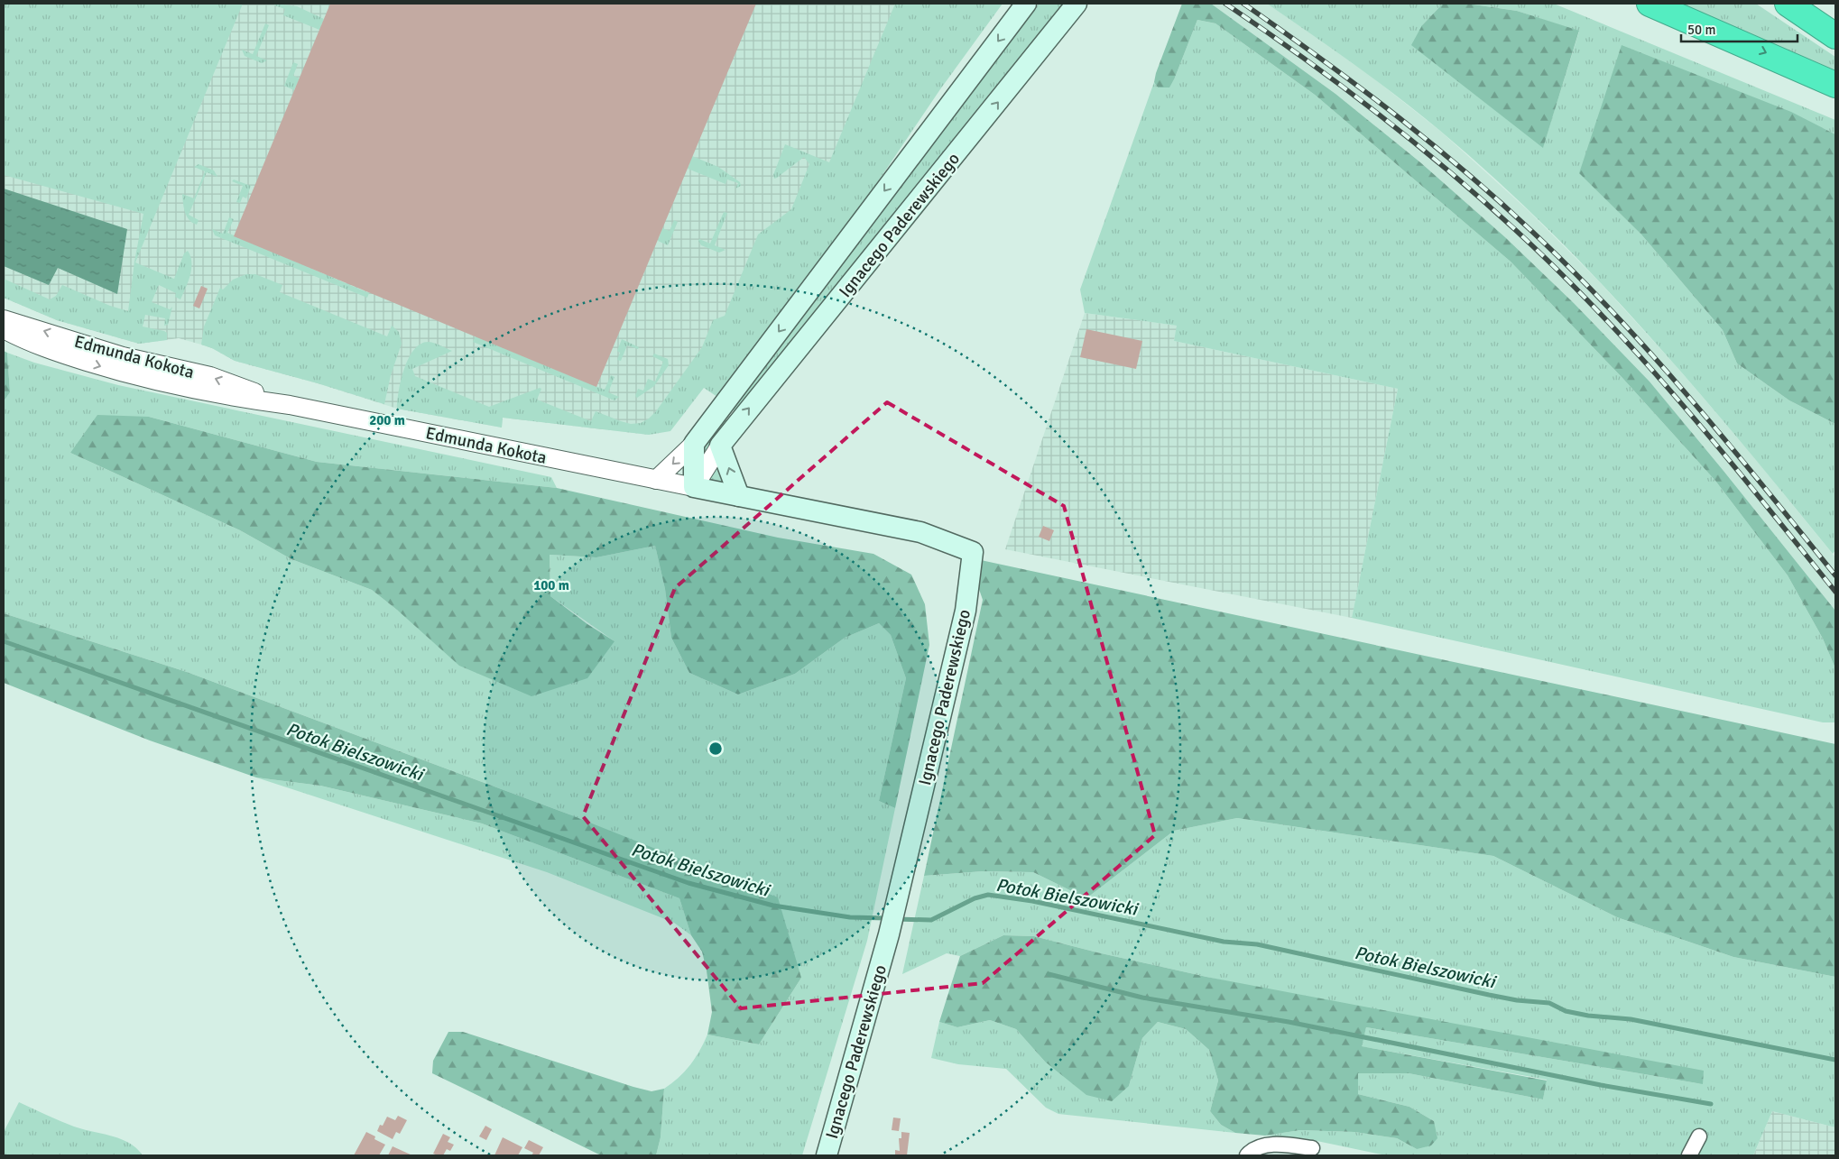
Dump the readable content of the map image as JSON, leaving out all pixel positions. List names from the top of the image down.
{
  "streets": {
    "main road": ["Ignacego Paderewskiego"],
    "street": ["Edmunda Kokota"]
  },
  "crossings": [
    ["Ignacego Paderewskiego", "Edmunda Kokota"]
  ],
  "water": ["Potok Bielszowicki"],
  "scale_bar": "50 m",
  "rings": ["200 m", "100 m"]
}
